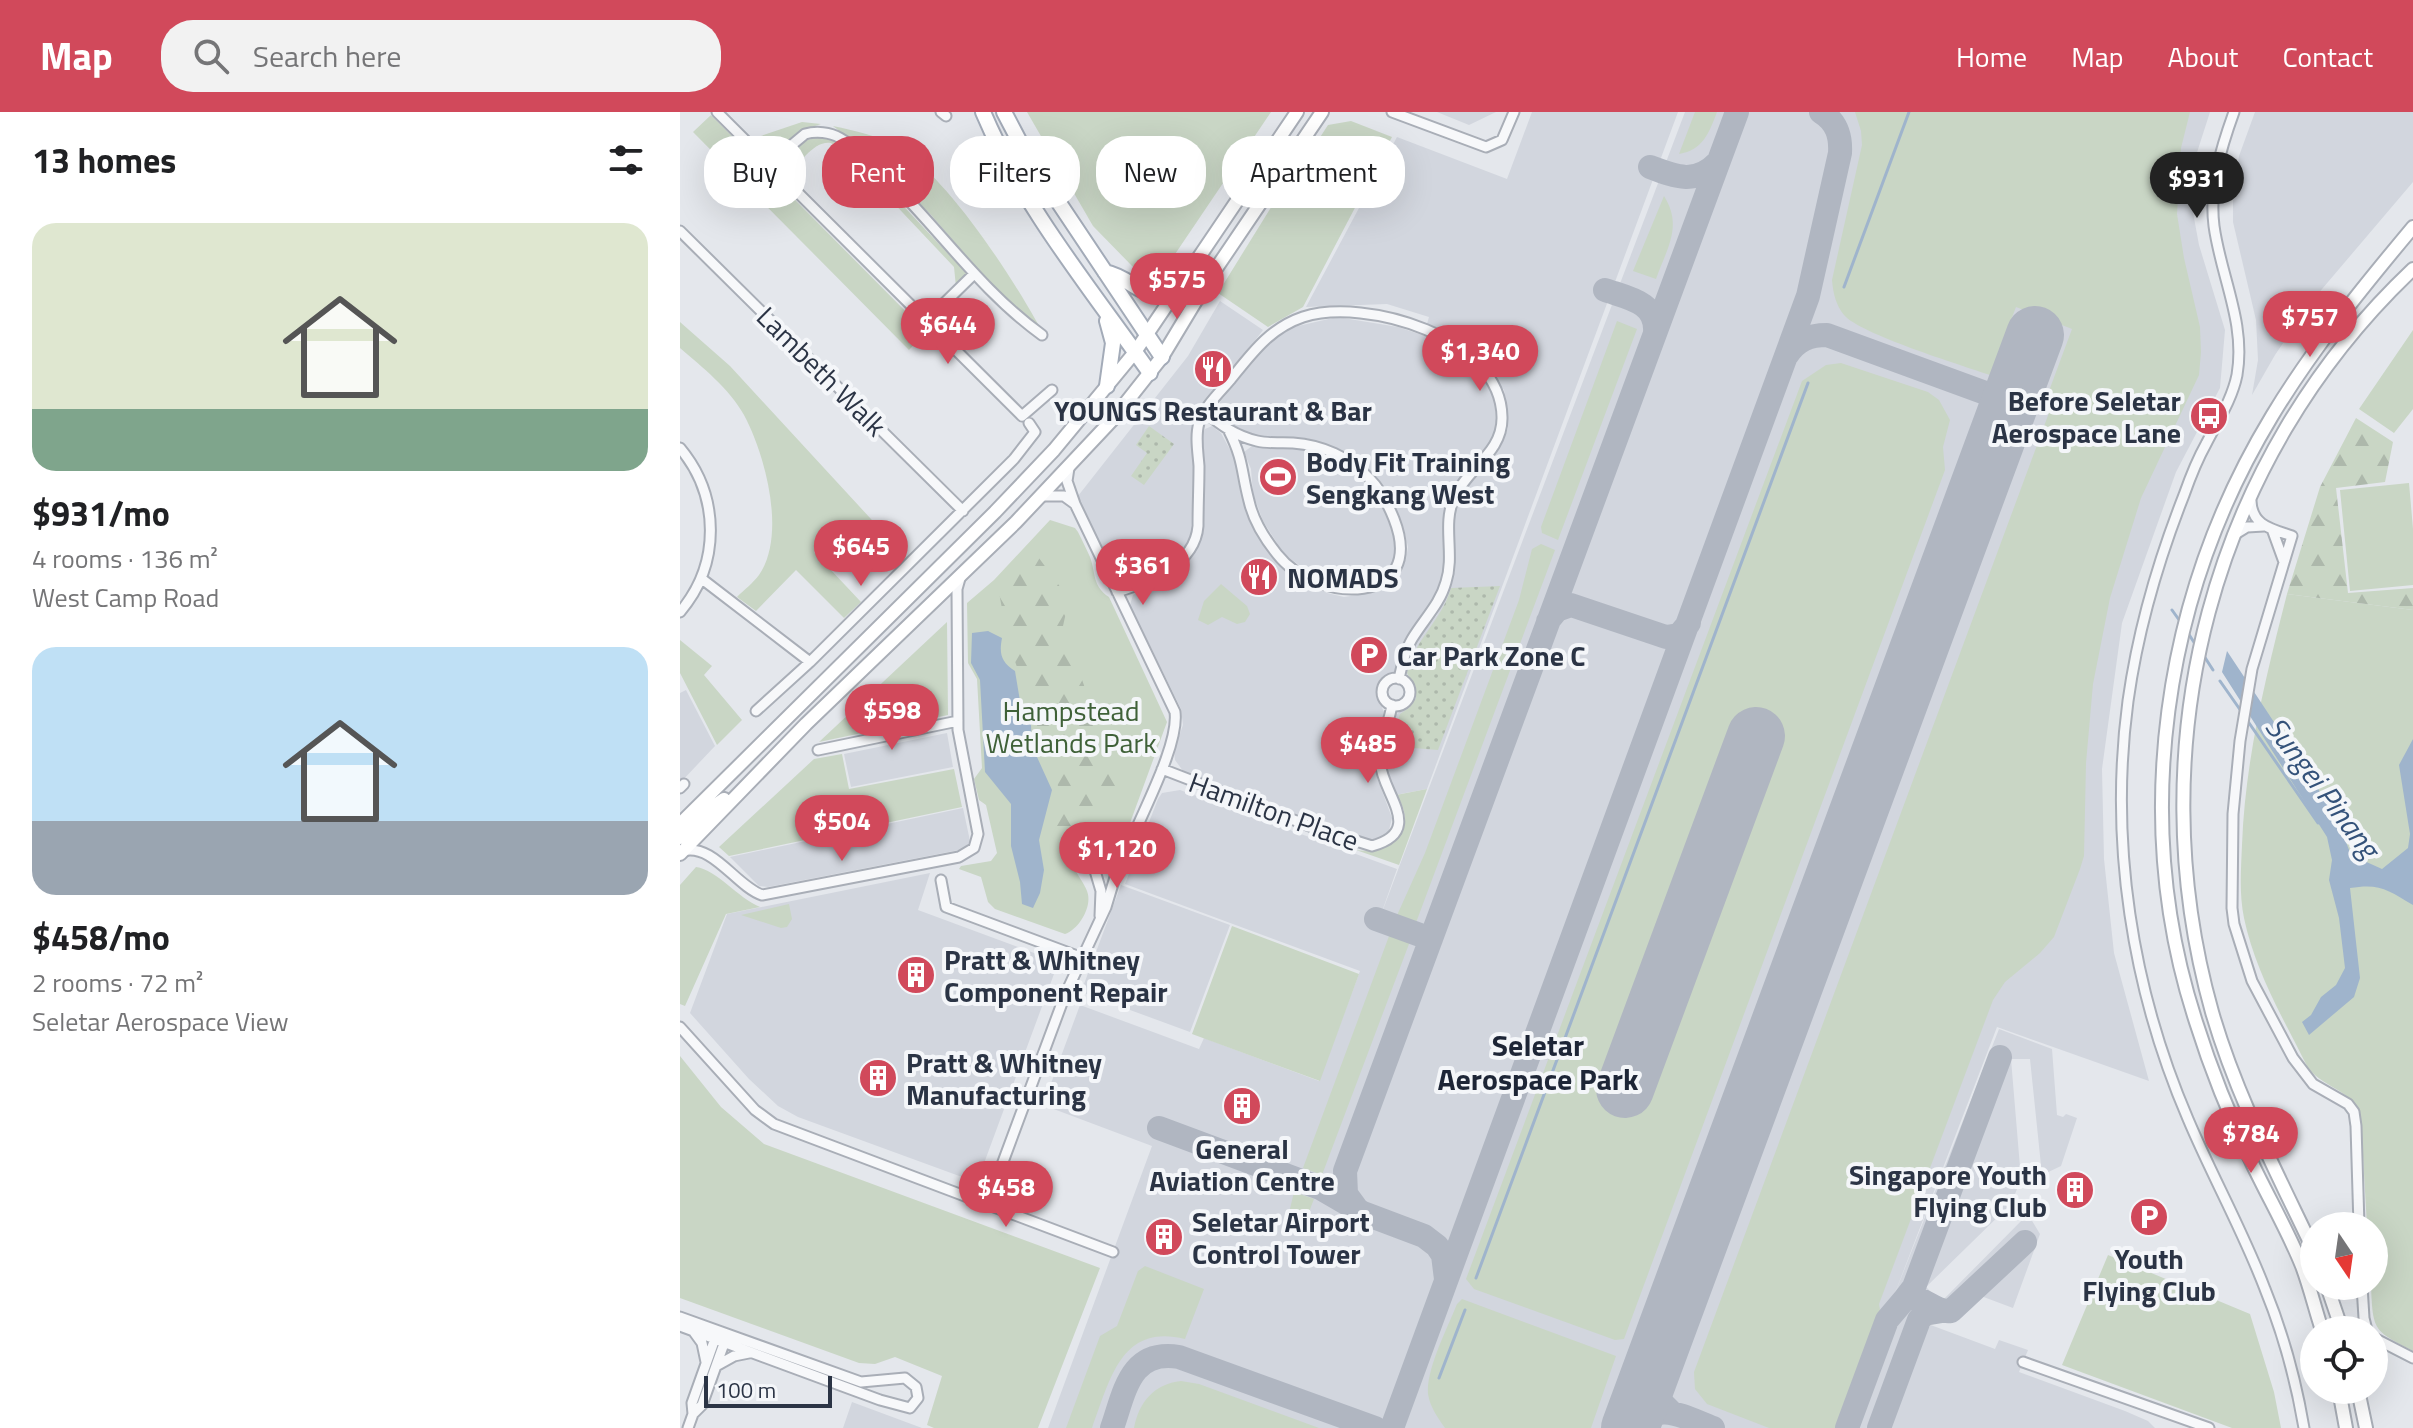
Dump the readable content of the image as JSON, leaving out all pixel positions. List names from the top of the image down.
{
  "streets": {
    "street": ["Lambeth Walk", "Hamilton Place"]
  },
  "districts": ["Seletar Aerospace Park"],
  "water": ["Sungei Pinang"],
  "parks": ["Hampstead Wetlands Park"],
  "places": {
    "restaurant": ["YOUNGS Restaurant & Bar", "NOMADS"],
    "bus stop": ["Before Seletar Aerospace Lane"],
    "sports": ["Body Fit Training Sengkang West"],
    "parking": ["Car Park Zone C", "Youth Flying Club"],
    "building": [
      "Pratt & Whitney Component Repair",
      "Pratt & Whitney Manufacturing",
      "General Aviation Centre",
      "Singapore Youth Flying Club",
      "Seletar Airport Control Tower"
    ]
  },
  "scale_bar": "100 m",
  "north": "bottom",
  "page": {
    "header": "Map",
    "search": "Search here",
    "nav": [
      "Home",
      "Map",
      "About",
      "Contact"
    ],
    "heading": "13 homes",
    "chip": [
      "Buy",
      "Rent",
      "Filters",
      "New",
      "Apartment"
    ],
    "price": [
      "$931",
      "$575",
      "$757",
      "$644",
      "$1,340",
      "$645",
      "$361",
      "$598",
      "$485",
      "$504",
      "$1,120",
      "$784",
      "$458"
    ],
    "list": [
      {
        "name": "$931/mo",
        "note": "4 rooms · 136 m² · West Camp Road"
      },
      {
        "name": "$458/mo",
        "note": "2 rooms · 72 m² · Seletar Aerospace View"
      }
    ],
    "scale": "100 m"
  }
}
